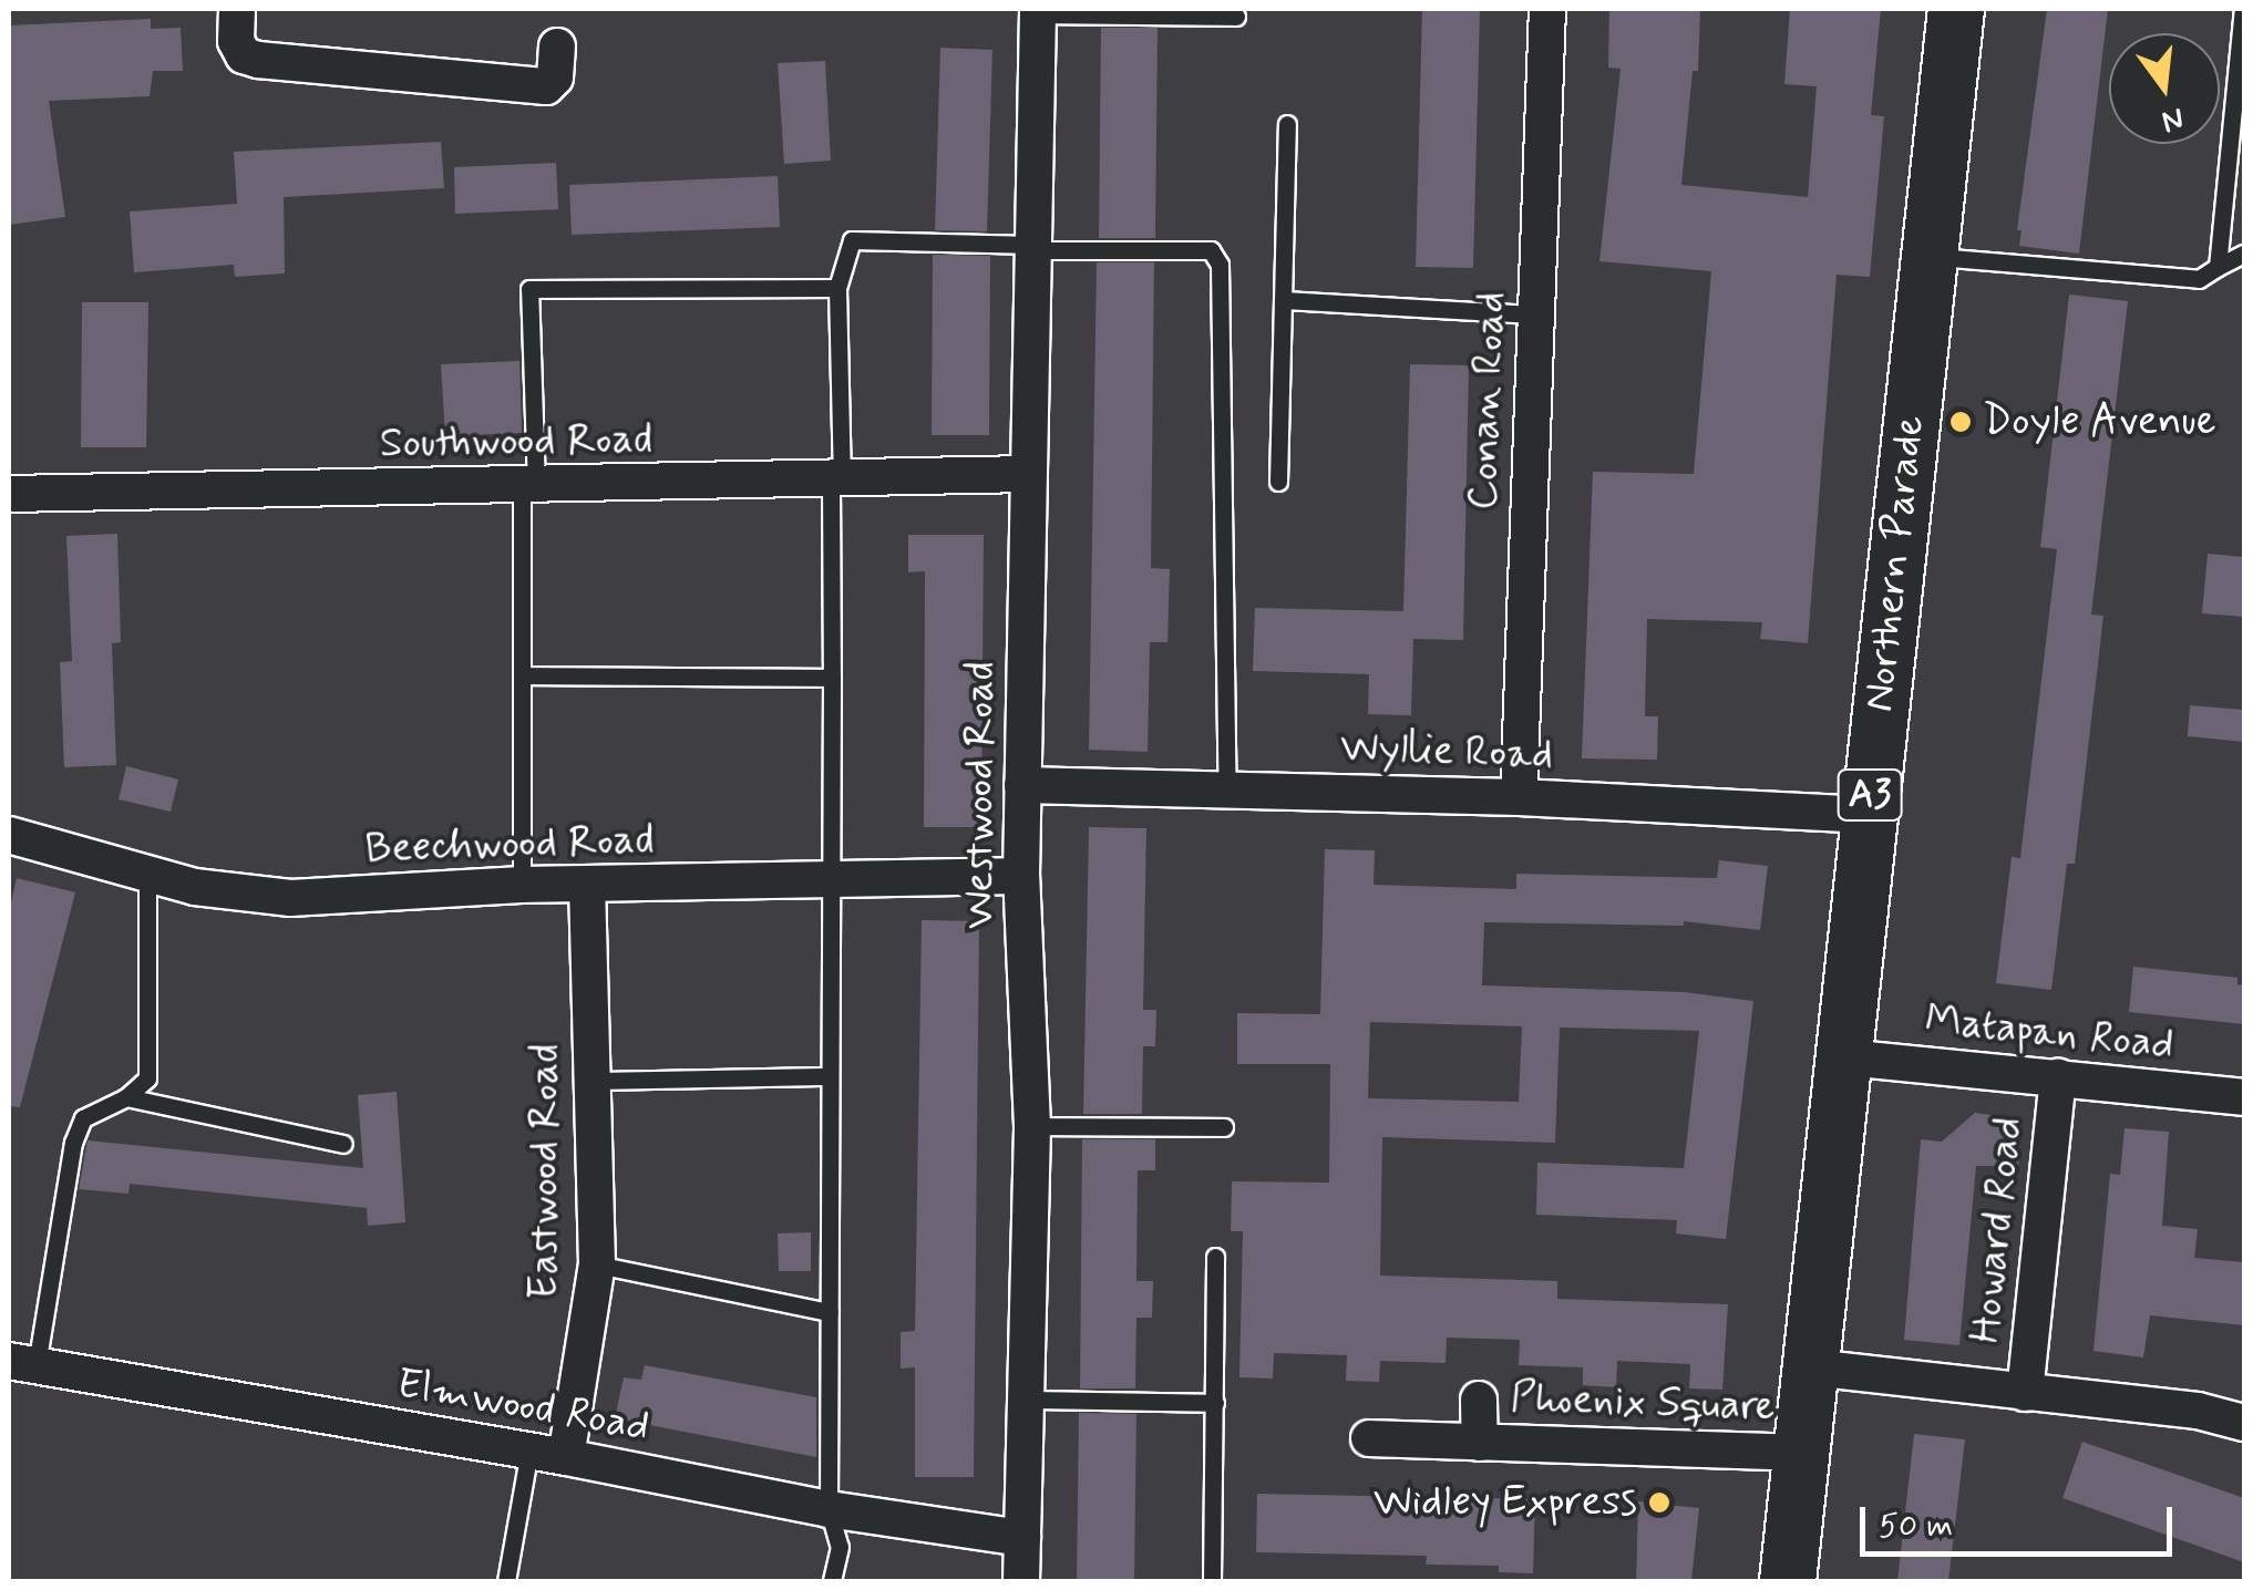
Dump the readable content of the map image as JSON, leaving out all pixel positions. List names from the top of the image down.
{
  "streets": {
    "main road": ["Northern Parade", "A3"],
    "street": [
      "Conan Road",
      "Southwood Road",
      "Wyllie Road",
      "Westwood Road",
      "Beechwood Road",
      "Matapan Road",
      "Eastwood Road",
      "Howard Road",
      "Phoenix Square",
      "Elmwood Road"
    ]
  },
  "crossings": [
    ["Conan Road", "Wyllie Road"],
    ["Southwood Road", "Westwood Road"],
    ["Northern Parade", "Wyllie Road"],
    ["Northern Parade", "Matapan Road"],
    ["Northern Parade", "Howard Road"],
    ["Northern Parade", "Phoenix Square"],
    ["Wyllie Road", "Westwood Road"],
    ["Westwood Road", "Beechwood Road"],
    ["Westwood Road", "Elmwood Road"],
    ["Beechwood Road", "Eastwood Road"],
    ["Matapan Road", "Howard Road"],
    ["Eastwood Road", "Elmwood Road"]
  ],
  "places": ["Doyle Avenue", "Widley Express"],
  "scale_bar": "50 m",
  "north": "bottom"
}
